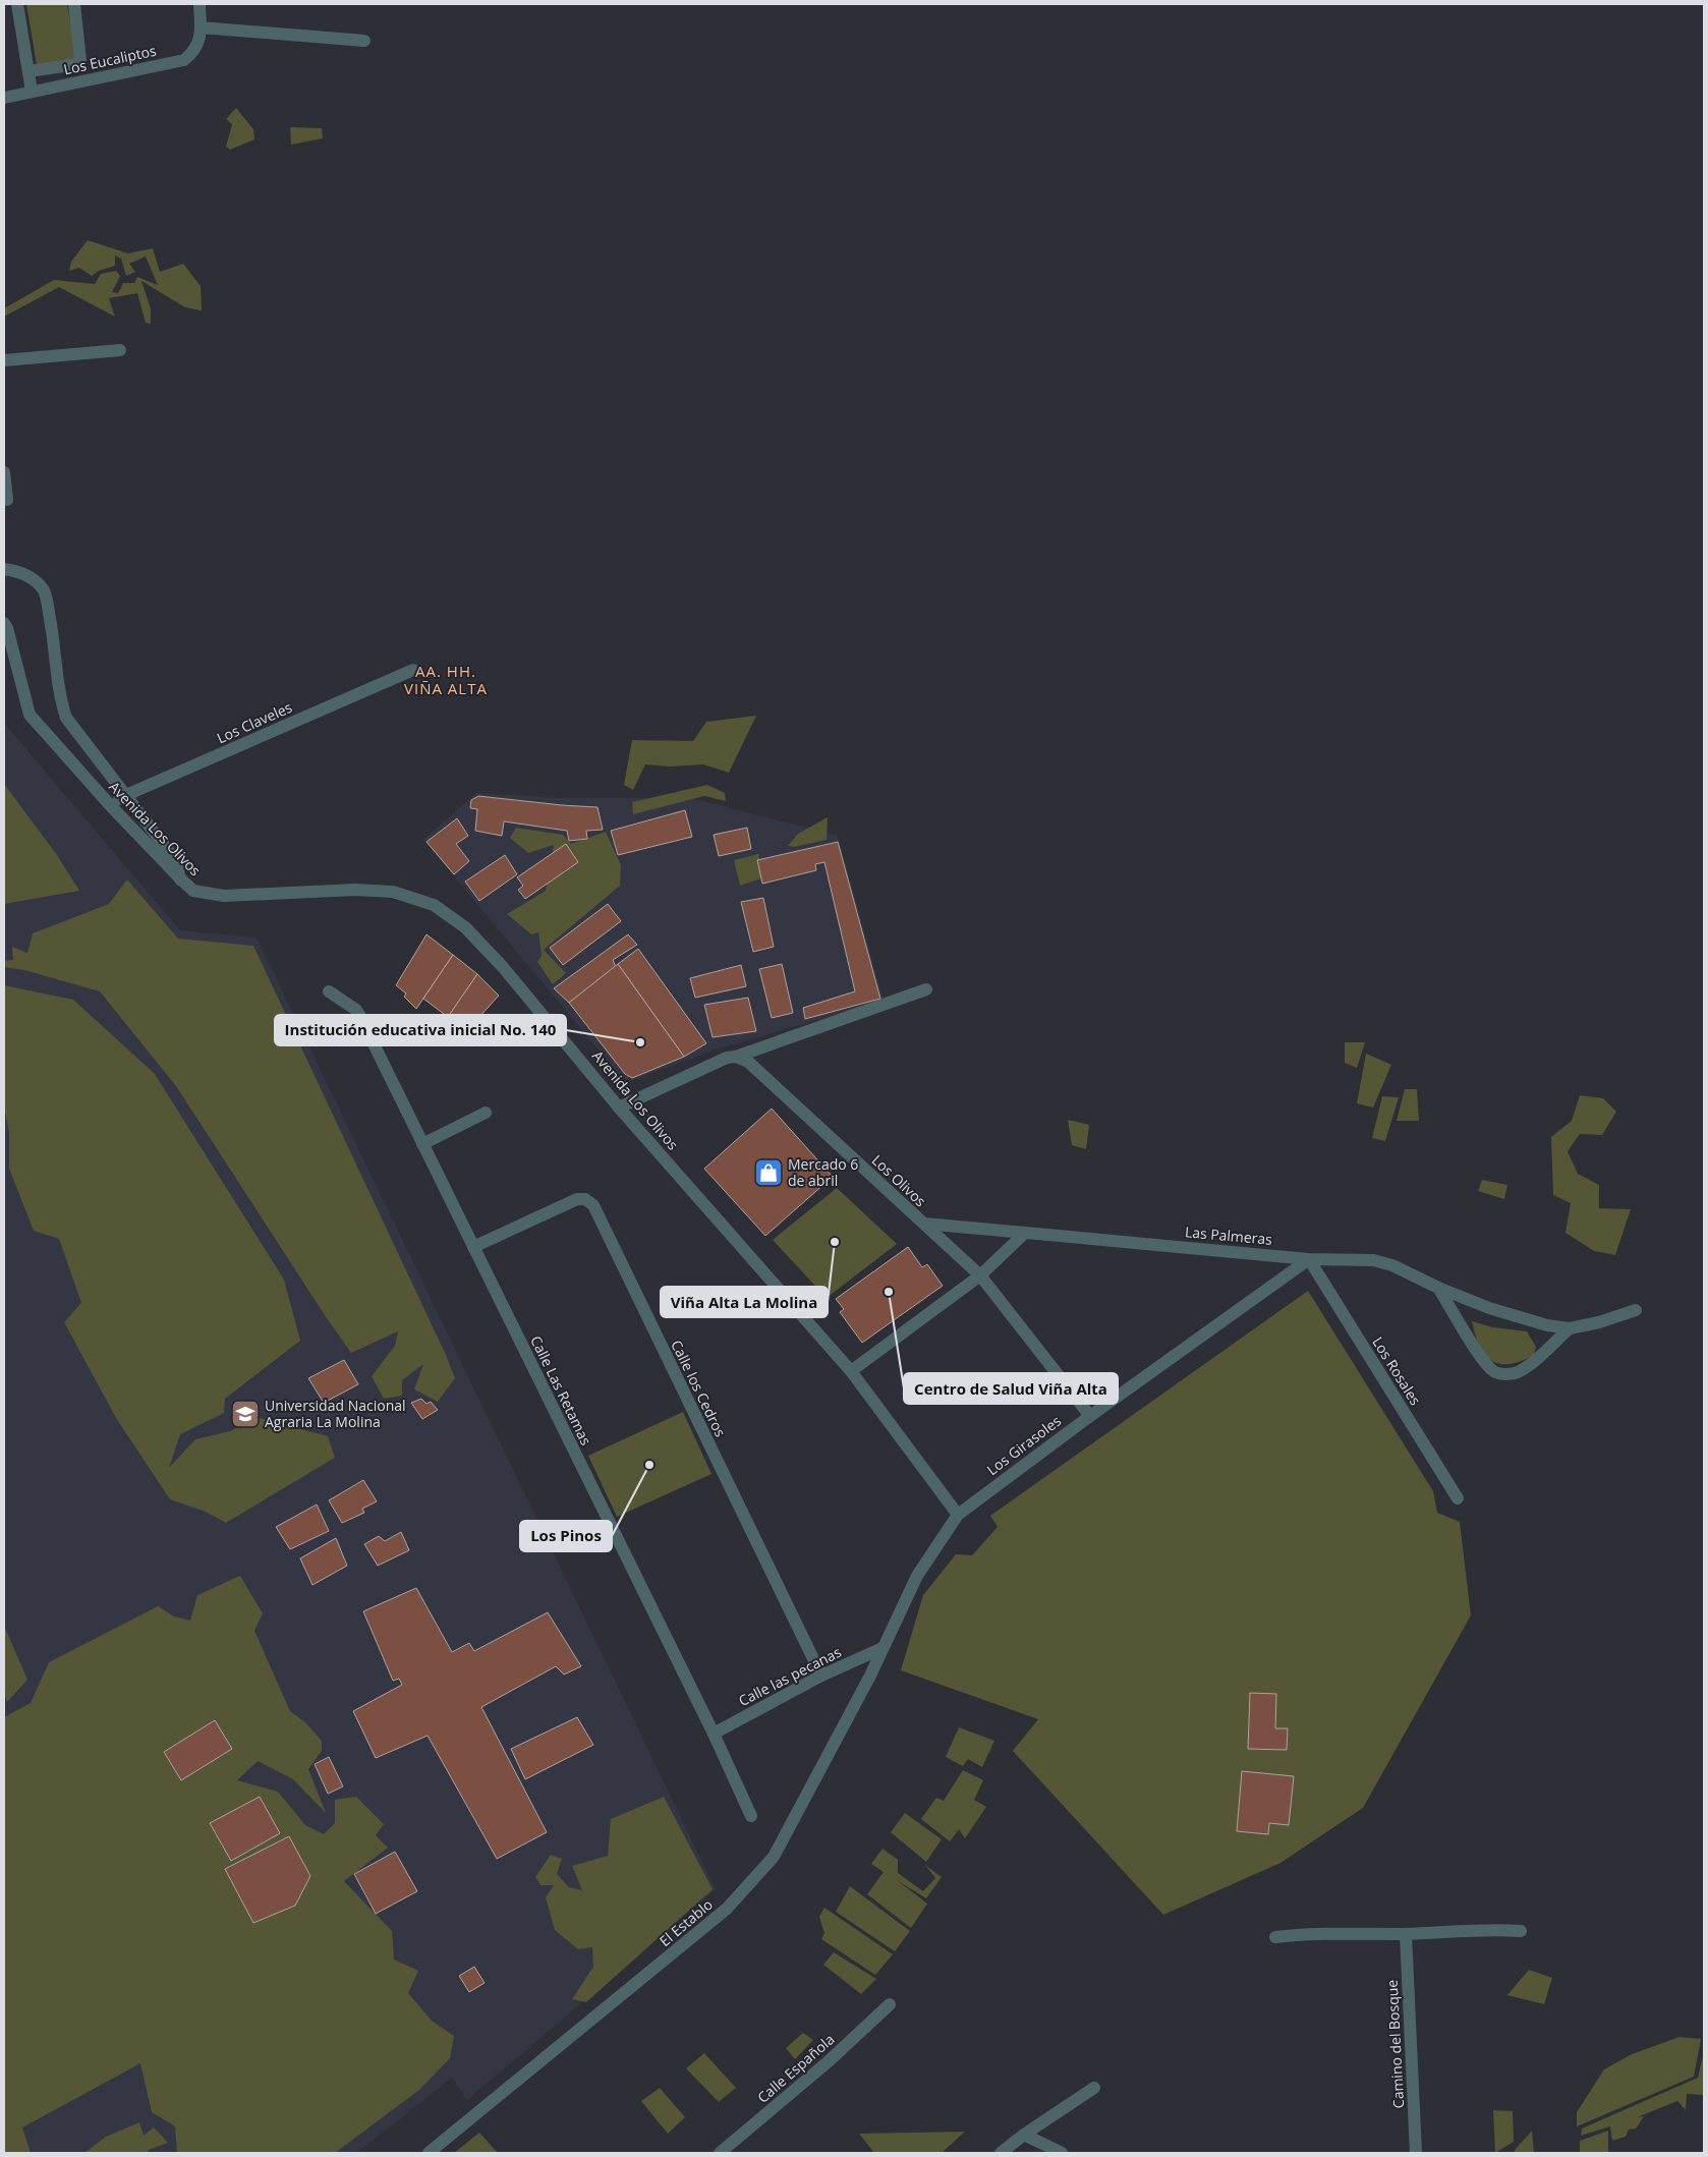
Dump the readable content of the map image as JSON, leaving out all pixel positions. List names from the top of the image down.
{
  "streets": {
    "street": [
      "Los Eucaliptos",
      "Los Claveles",
      "Avenida Los Olivos",
      "Los Olivos",
      "Las Palmeras",
      "Los Rosales",
      "Calle los Cedros",
      "Calle Las Retamas",
      "Los Girasoles",
      "Calle las pecanas",
      "El Establo",
      "Camino del Bosque",
      "Calle Española"
    ]
  },
  "crossings": [
    ["Los Claveles", "Avenida Los Olivos"],
    ["Avenida Los Olivos", "Los Girasoles"],
    ["Los Olivos", "Las Palmeras"],
    ["Los Olivos", "Los Girasoles"],
    ["Las Palmeras", "Los Rosales"],
    ["Las Palmeras", "Los Girasoles"],
    ["Los Rosales", "Los Girasoles"],
    ["Calle los Cedros", "Calle Las Retamas"],
    ["Calle los Cedros", "Calle las pecanas"],
    ["Calle Las Retamas", "Calle las pecanas"],
    ["Los Girasoles", "Calle las pecanas"],
    ["Los Girasoles", "El Establo"],
    ["Calle las pecanas", "El Establo"]
  ],
  "districts": ["AA. HH. VIÑA ALTA"],
  "places": {
    "other": [
      "Institución educativa inicial No. 140",
      "Viña Alta La Molina",
      "Centro de Salud Viña Alta",
      "Los Pinos"
    ],
    "shop": ["Mercado 6 de abril"],
    "school or university": ["Universidad Nacional Agraria La Molina"]
  }
}
